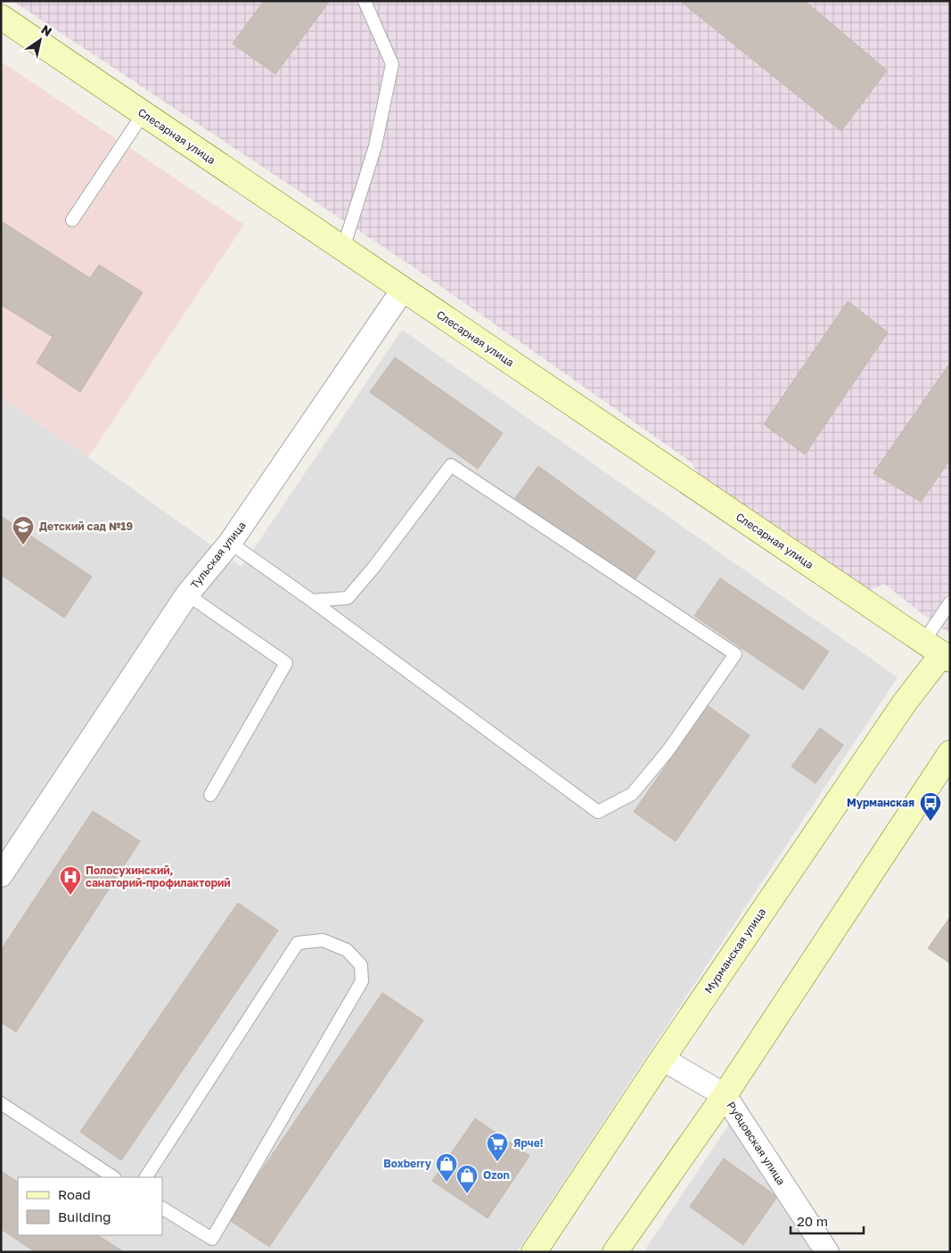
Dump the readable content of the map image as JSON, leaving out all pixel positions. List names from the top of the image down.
{
  "streets": {
    "main road": ["Слесарная улица", "Мурманская улица"],
    "street": ["Тульская улица", "Рубцовская улица"]
  },
  "crossings": [
    ["Слесарная улица", "Тульская улица"],
    ["Слесарная улица", "Мурманская улица"],
    ["Мурманская улица", "Рубцовская улица"]
  ],
  "places": {
    "school or university": ["Детский сад №19"],
    "bus stop": ["Мурманская"],
    "hospital": ["Полосухинский, санаторий-профилакторий"],
    "supermarket": ["Ярче!"],
    "shop": ["Boxberry", "Ozon"]
  },
  "legend": ["Road", "Building"],
  "scale_bar": "20 m",
  "north": "top right"
}
